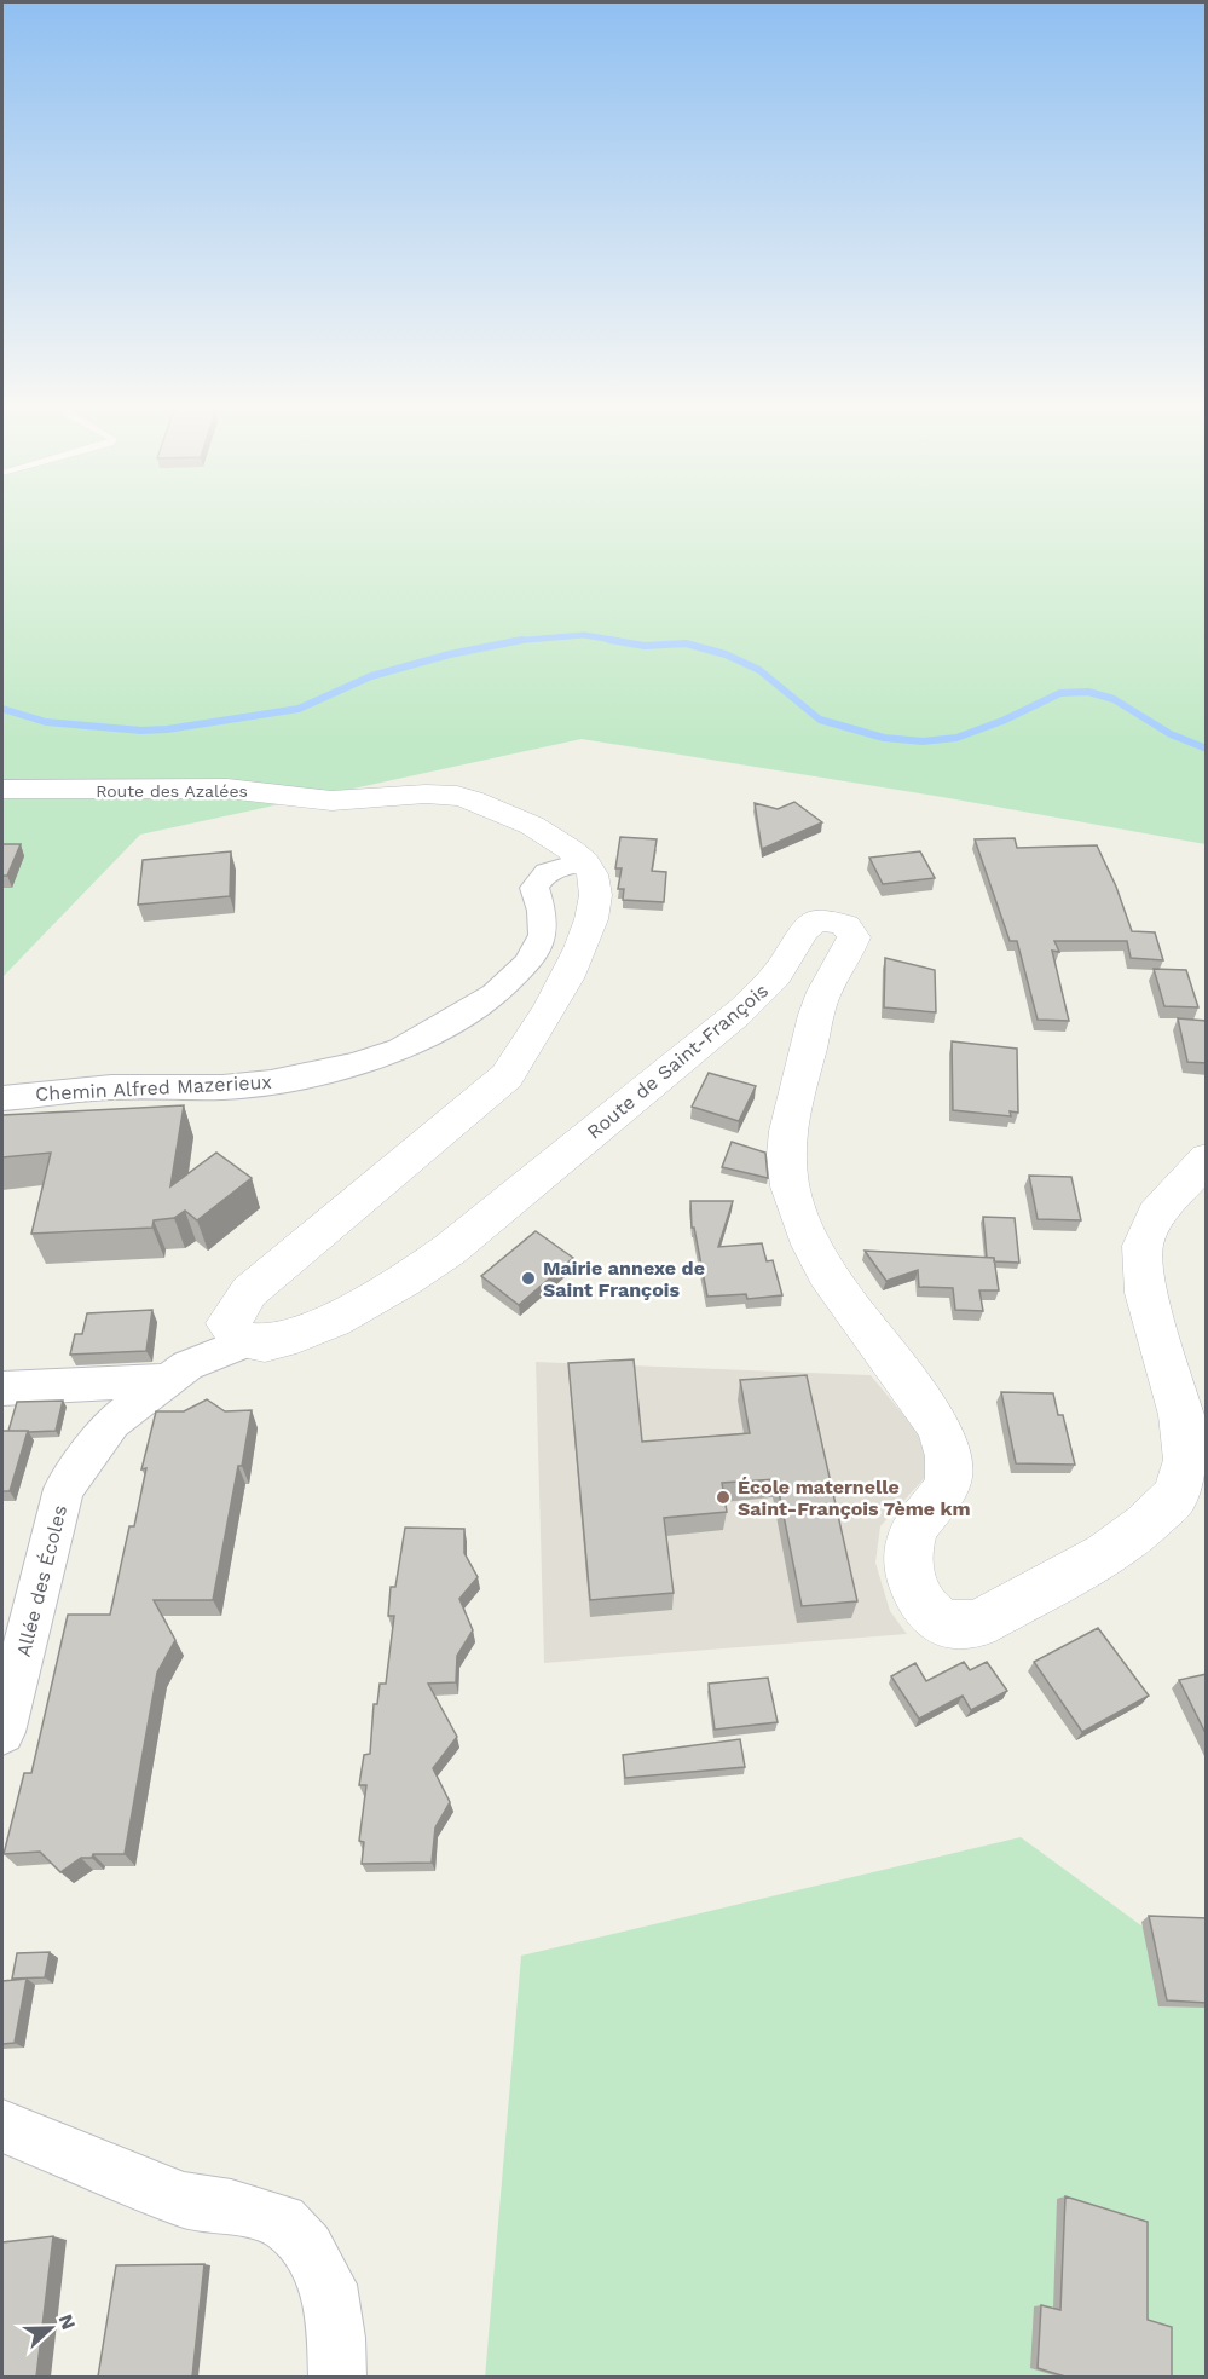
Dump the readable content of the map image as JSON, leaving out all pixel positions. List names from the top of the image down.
{
  "streets": {
    "main road": ["Route des Azalées", "Route de Saint-François"],
    "street": ["Chemin Alfred Mazerieux", "Allée des Écoles"]
  },
  "crossings": [
    ["Route des Azalées", "Chemin Alfred Mazerieux"],
    ["Route de Saint-François", "Allée des Écoles"]
  ],
  "places": ["Mairie annexe de Saint François", "École maternelle Saint-François 7ème km"],
  "north": "right"
}
